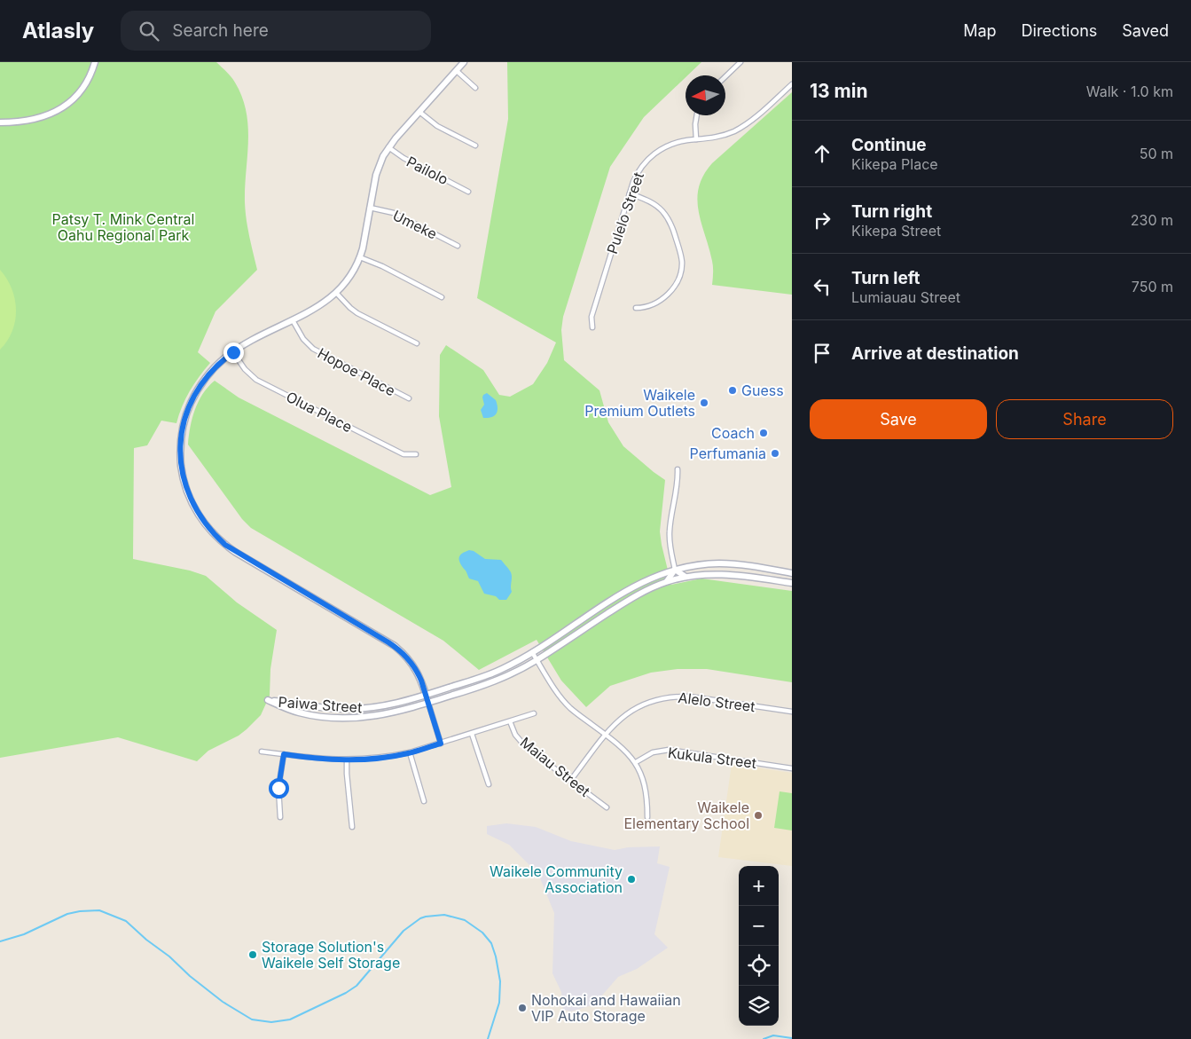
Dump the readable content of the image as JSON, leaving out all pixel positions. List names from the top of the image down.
{
  "streets": {
    "street": [
      "Pailolo",
      "Pulelo Street",
      "Umeke",
      "Hopoe Place",
      "Olua Place",
      "Alelo Street",
      "Paiwa Street",
      "Kukula Street",
      "Maiau Street"
    ]
  },
  "crossings": [
    ["Alelo Street", "Maiau Street"]
  ],
  "parks": ["Patsy T. Mink Central Oahu Regional Park"],
  "places": [
    "Guess",
    "Waikele Premium Outlets",
    "Coach",
    "Perfumania",
    "Waikele Elementary School",
    "Waikele Community Association",
    "Storage Solution's Waikele Self Storage",
    "Nohokai and Hawaiian VIP Auto Storage"
  ],
  "north": "left",
  "page": {
    "header": "Atlasly",
    "search": "Search here",
    "nav": ["Map", "Directions", "Saved"],
    "heading": ["13 min", "Walk · 1.0 km"],
    "list": [
      ["Continue", "Kikepa Place", "50 m"],
      ["Turn right", "Kikepa Street", "230 m"],
      ["Turn left", "Lumiauau Street", "750 m"],
      "Arrive at destination"
    ],
    "buttons": ["Save", "Share"],
    "map_buttons": ["+", "−"]
  }
}
